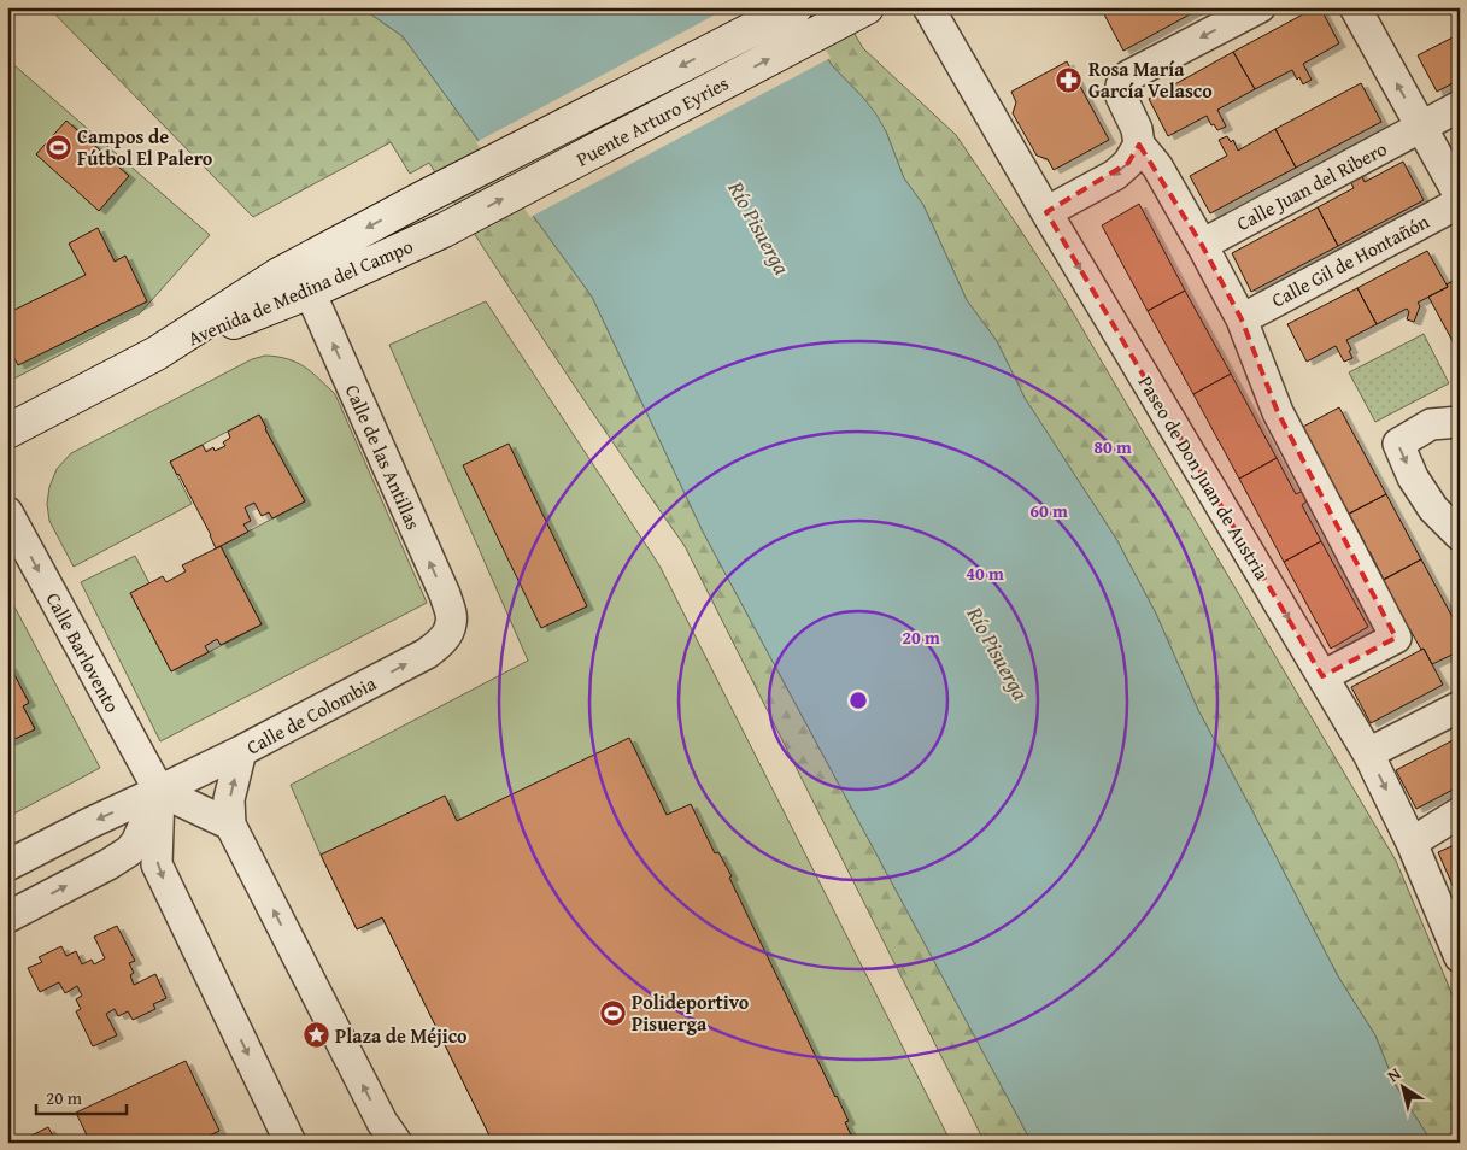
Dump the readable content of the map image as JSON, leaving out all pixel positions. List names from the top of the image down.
{
  "streets": {
    "main road": ["Puente Arturo Eyries", "Avenida de Medina del Campo"],
    "street": [
      "Calle Juan del Ribero",
      "Calle Gil de Hontañón",
      "Calle de las Antillas",
      "Paseo de Don Juan de Austria",
      "Calle Barlovento",
      "Calle de Colombia"
    ]
  },
  "crossings": [
    ["Puente Arturo Eyries", "Avenida de Medina del Campo"],
    ["Avenida de Medina del Campo", "Calle de las Antillas"],
    ["Calle de las Antillas", "Calle de Colombia"],
    ["Calle Barlovento", "Calle de Colombia"]
  ],
  "one_way": ["Calle de las Antillas", "Calle Barlovento"],
  "water": ["Río Pisuerga"],
  "places": {
    "pharmacy": ["Rosa María García Velasco"],
    "sports": ["Campos de Fútbol El Palero", "Polideportivo Pisuerga"],
    "place": ["Plaza de Méjico"]
  },
  "scale_bar": "20 m",
  "north": "top left",
  "rings": [
    "80 m",
    "60 m",
    "40 m",
    "20 m"
  ]
}
